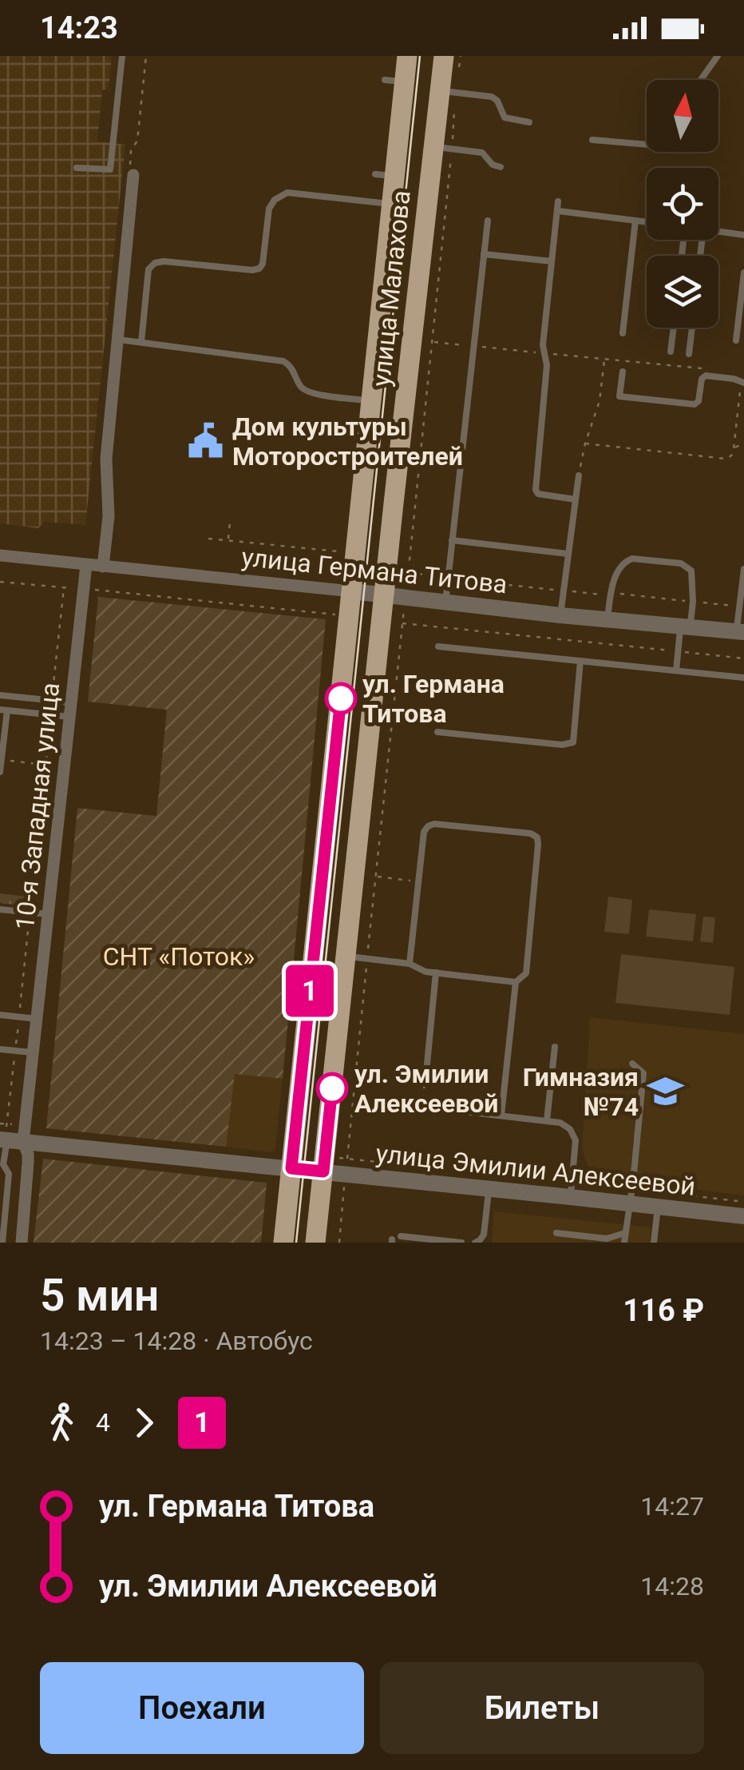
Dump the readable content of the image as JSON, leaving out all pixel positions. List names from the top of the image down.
{
  "streets": {
    "main road": ["улица Малахова"],
    "street": ["улица Германа Титова", "10-я Западная улица", "улица Эмилии Алексеевой"]
  },
  "crossings": [
    ["улица Малахова", "улица Германа Титова"],
    ["улица Малахова", "улица Эмилии Алексеевой"],
    ["улица Германа Титова", "10-я Западная улица"]
  ],
  "parks": ["СНТ «Поток»"],
  "places": {
    "public building": ["Дом культуры Моторостроителей"],
    "other": ["ул. Германа Титова", "ул. Эмилии Алексеевой"],
    "school or university": ["Гимназия №74"]
  },
  "lines": ["bus line 1"],
  "north": "top",
  "page": {
    "status": "14:23",
    "on_map": "1",
    "heading": ["5 мин", "14:23 – 14:28 · Автобус", "116 ₽"],
    "legs": ["4", "1"],
    "list": [
      {
        "name": "ул. Германа Титова",
        "value": "14:27"
      },
      {
        "name": "ул. Эмилии Алексеевой",
        "value": "14:28"
      }
    ],
    "buttons": ["Поехали", "Билеты"]
  }
}
